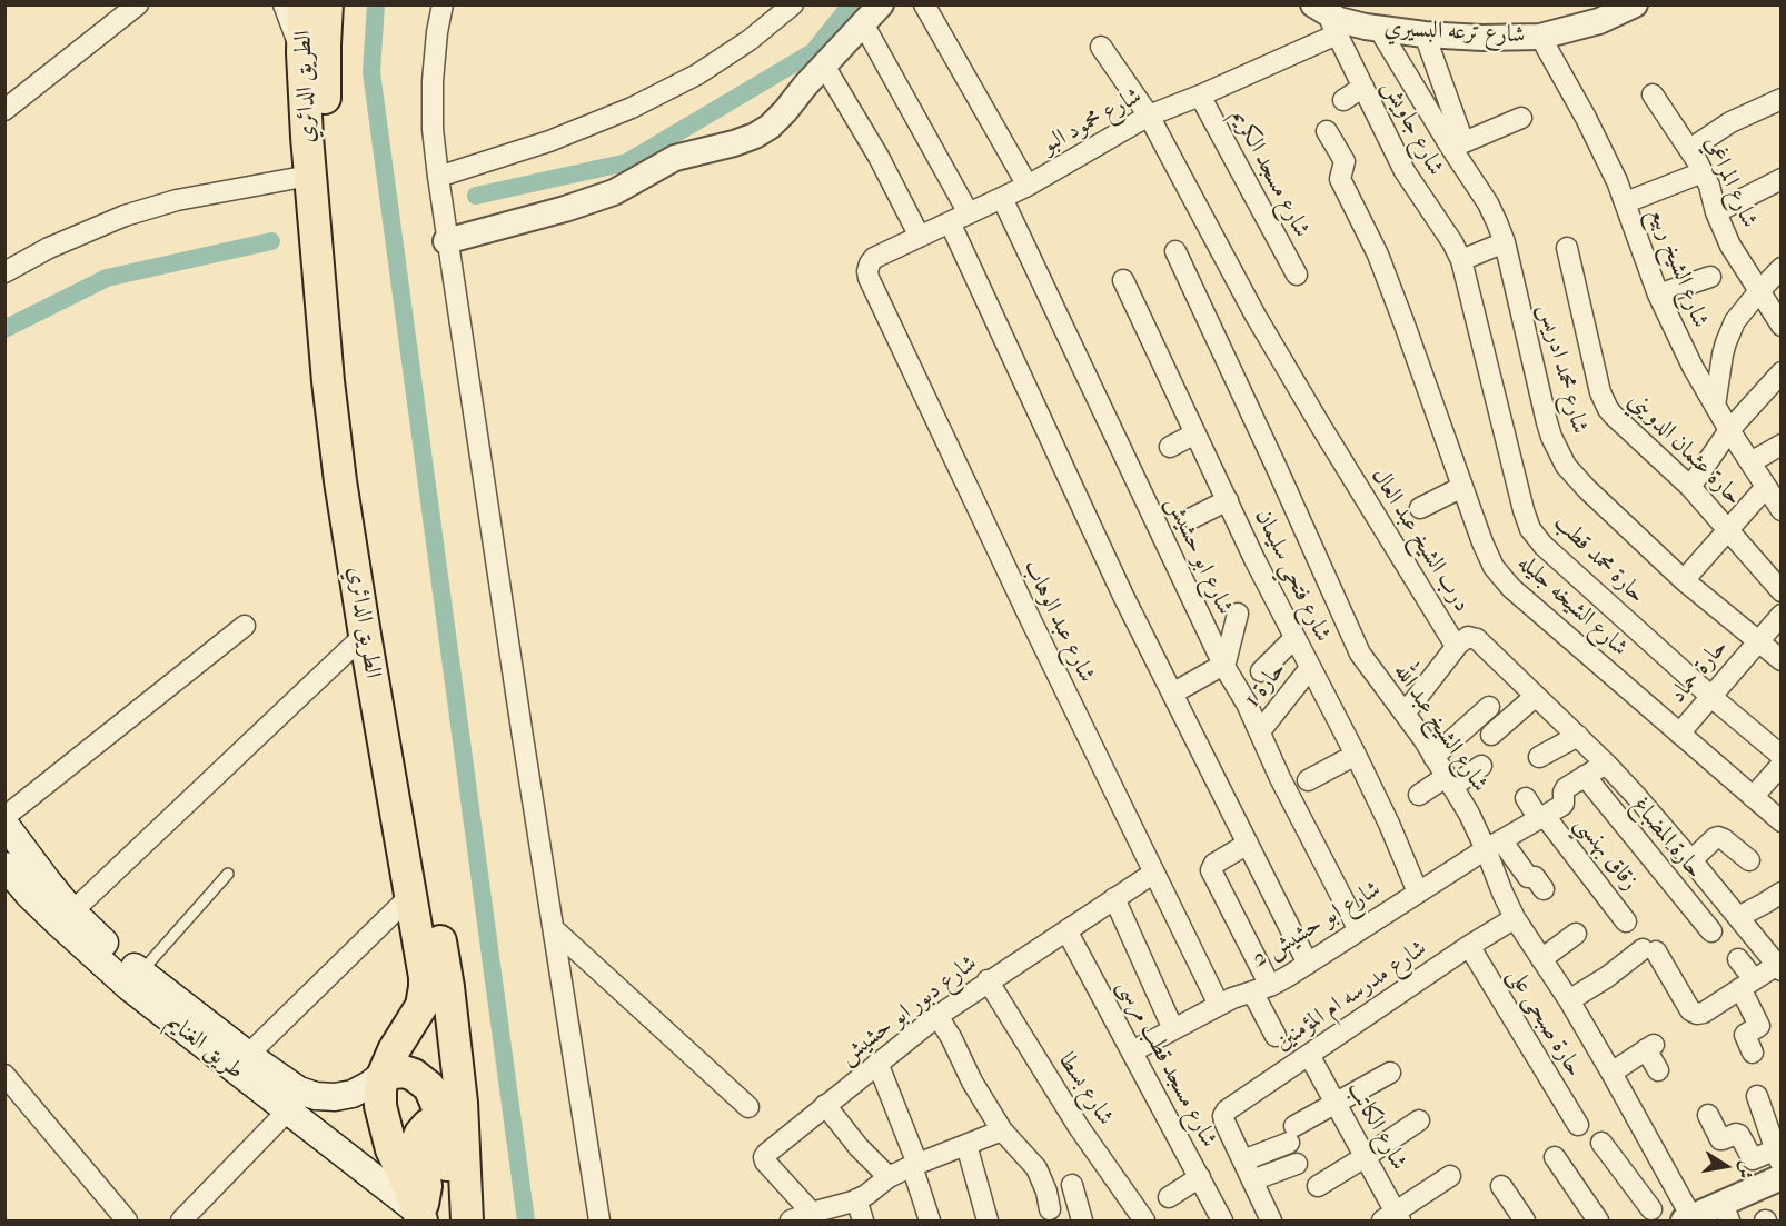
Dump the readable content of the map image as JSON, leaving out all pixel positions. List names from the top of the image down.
{
  "streets": {
    "highway": ["الطريق الدائري"],
    "main road": ["طريق الغنايم"],
    "street": [
      "شارع ترعه البسيري",
      "شارع محمود البو",
      "شارع جاويش",
      "شارع مسجد الكريم",
      "شارع المراغي",
      "شارع الشيخ ربيع",
      "شارع محمد ادريس",
      "حارة عثمان الدويني",
      "درب الشيخ عبد العال",
      "شارع ابو حشيش",
      "حارة محمد قطب",
      "شارع فتحي سليمان",
      "شارع الشيخه جليله",
      "شارع عبد الوهاب",
      "حارة حماد",
      "حارة 1",
      "شارع الشيخ عبد الله",
      "حارة المضباغ",
      "زقاق بهنسي",
      "شارع ابو حشيش 2",
      "شارع مدرسه ام المؤمنين",
      "شارع دبور ابو حشيش",
      "حارة صبحى على",
      "شارع مسجد قطب مرسى",
      "شارع بسطا",
      "شارع الكاتب"
    ]
  },
  "crossings": [
    ["شارع ترعه البسيري", "شارع محمود البو"],
    ["شارع ترعه البسيري", "شارع جاويش"],
    ["شارع ترعه البسيري", "شارع الشيخ ربيع"],
    ["شارع ترعه البسيري", "شارع محمد ادريس"],
    ["الطريق الدائري", "طريق الغنايم"],
    ["شارع محمود البو", "شارع جاويش"],
    ["شارع محمود البو", "شارع مسجد الكريم"],
    ["شارع محمود البو", "درب الشيخ عبد العال"],
    ["شارع محمود البو", "شارع ابو حشيش"],
    ["شارع محمود البو", "شارع عبد الوهاب"],
    ["شارع جاويش", "حارة محمد قطب"],
    ["شارع محمد ادريس", "حارة حماد"],
    ["شارع ابو حشيش", "حارة 1"],
    ["شارع ابو حشيش", "شارع ابو حشيش 2"],
    ["حارة محمد قطب", "حارة حماد"],
    ["شارع فتحي سليمان", "حارة 1"],
    ["شارع فتحي سليمان", "شارع ابو حشيش 2"],
    ["شارع الشيخه جليله", "حارة حماد"],
    ["شارع عبد الوهاب", "شارع ابو حشيش 2"],
    ["شارع عبد الوهاب", "شارع دبور ابو حشيش"],
    ["شارع الشيخ عبد الله", "شارع ابو حشيش 2"],
    ["شارع الشيخ عبد الله", "شارع مدرسه ام المؤمنين"],
    ["حارة المضباغ", "شارع ابو حشيش 2"],
    ["زقاق بهنسي", "شارع ابو حشيش 2"],
    ["شارع ابو حشيش 2", "شارع مسجد قطب مرسى"],
    ["شارع مدرسه ام المؤمنين", "حارة صبحى على"],
    ["شارع مدرسه ام المؤمنين", "شارع الكاتب"],
    ["شارع دبور ابو حشيش", "شارع مسجد قطب مرسى"],
    ["شارع دبور ابو حشيش", "شارع بسطا"]
  ],
  "north": "right"
}
